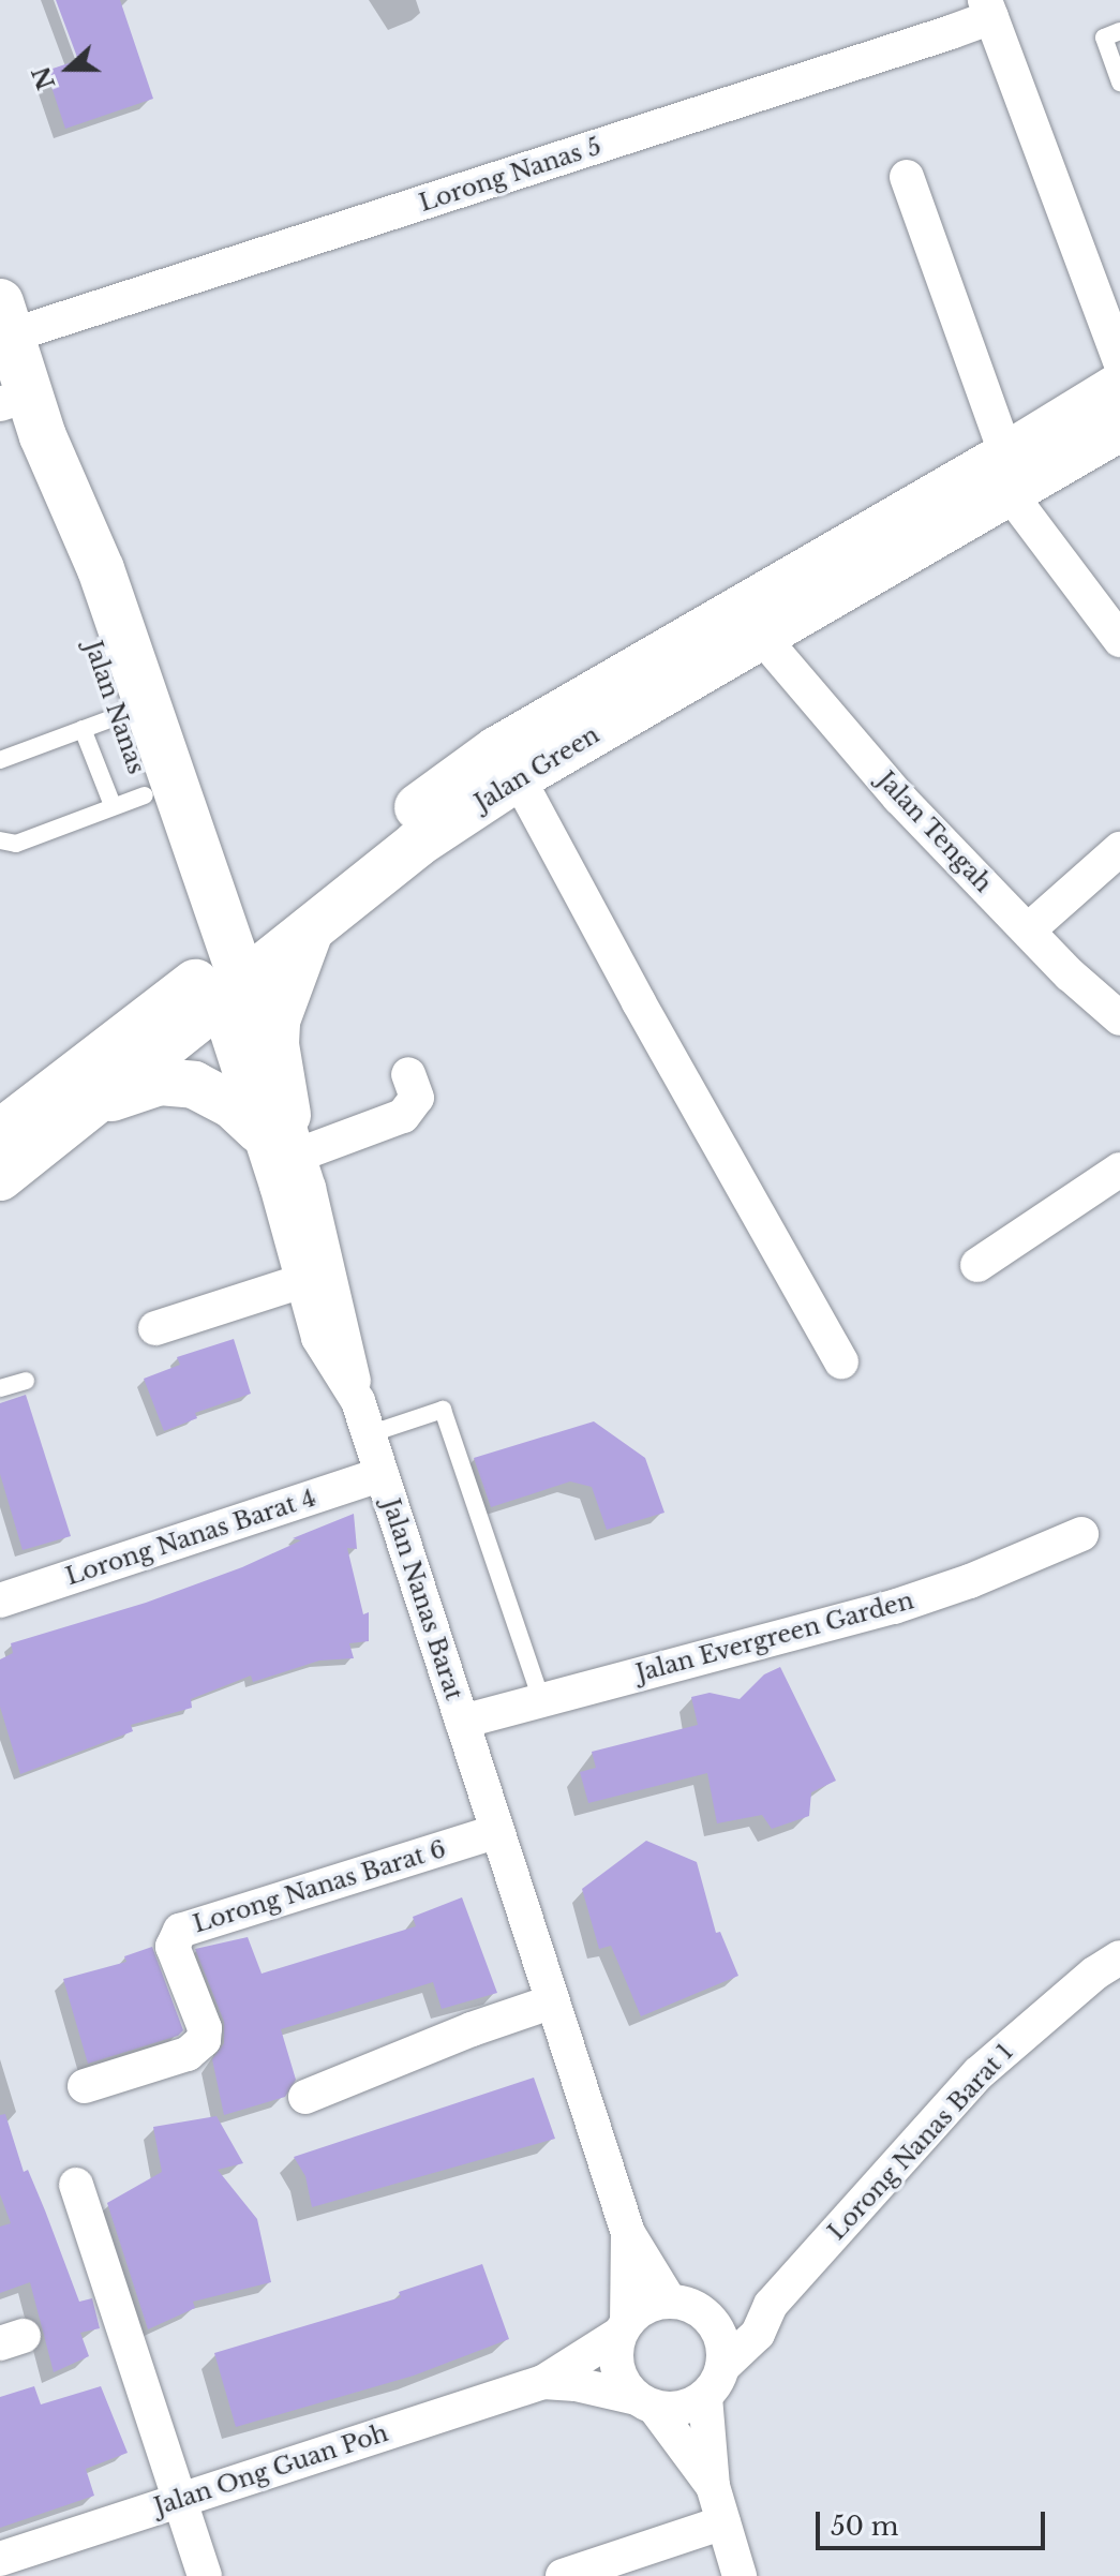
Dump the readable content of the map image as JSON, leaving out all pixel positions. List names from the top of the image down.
{
  "streets": {
    "main road": ["Jalan Nanas", "Jalan Green"],
    "street": [
      "Lorong Nanas 5",
      "Jalan Tengah",
      "Lorong Nanas Barat 4",
      "Jalan Nanas Barat",
      "Jalan Evergreen Garden",
      "Lorong Nanas Barat 6",
      "Lorong Nanas Barat 1",
      "Jalan Ong Guan Poh"
    ]
  },
  "crossings": [
    ["Lorong Nanas 5", "Jalan Nanas"],
    ["Jalan Nanas", "Jalan Green"],
    ["Jalan Green", "Jalan Tengah"],
    ["Lorong Nanas Barat 4", "Jalan Nanas Barat"],
    ["Jalan Nanas Barat", "Jalan Evergreen Garden"],
    ["Jalan Nanas Barat", "Lorong Nanas Barat 6"],
    ["Jalan Nanas Barat", "Lorong Nanas Barat 1"],
    ["Jalan Nanas Barat", "Jalan Ong Guan Poh"],
    ["Lorong Nanas Barat 1", "Jalan Ong Guan Poh"]
  ],
  "scale_bar": "50 m",
  "north": "left"
}
